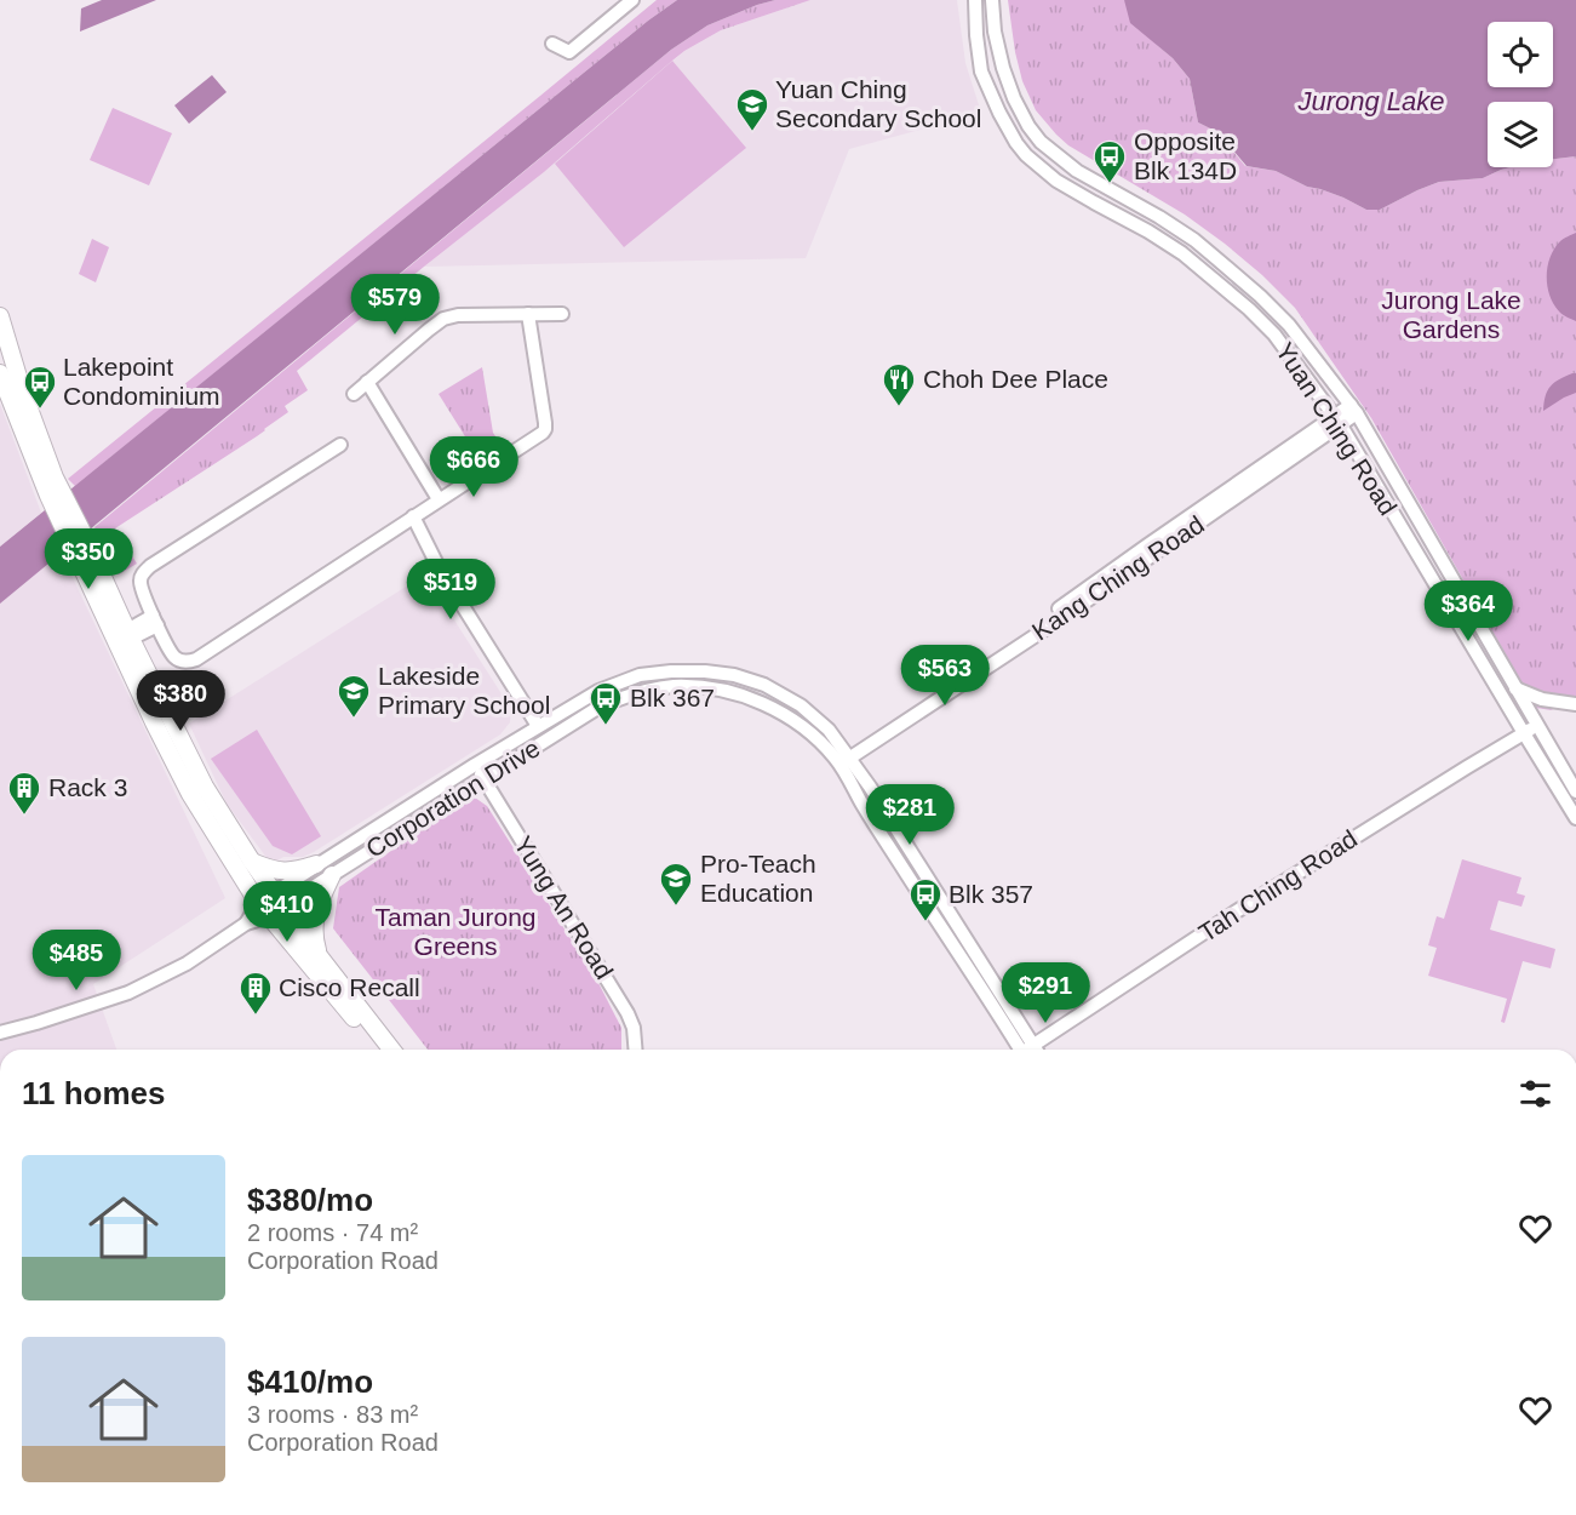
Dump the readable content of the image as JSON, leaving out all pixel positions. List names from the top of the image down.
{
  "streets": {
    "street": [
      "Yuan Ching Road",
      "Kang Ching Road",
      "Corporation Drive",
      "Tah Ching Road",
      "Yung An Road"
    ]
  },
  "crossings": [
    ["Yuan Ching Road", "Kang Ching Road"],
    ["Yuan Ching Road", "Tah Ching Road"],
    ["Kang Ching Road", "Corporation Drive"],
    ["Corporation Drive", "Yung An Road"]
  ],
  "water": ["Jurong Lake"],
  "parks": ["Jurong Lake Gardens", "Taman Jurong Greens"],
  "places": {
    "school or university": ["Yuan Ching Secondary School", "Lakeside Primary School", "Pro-Teach Education"],
    "bus stop": [
      "Opposite Blk 134D",
      "Lakepoint Condominium",
      "Blk 367",
      "Blk 357"
    ],
    "restaurant": ["Choh Dee Place"],
    "building": ["Rack 3", "Cisco Recall"]
  },
  "page": {
    "price": [
      "$579",
      "$666",
      "$350",
      "$519",
      "$364",
      "$563",
      "$380",
      "$281",
      "$410",
      "$485",
      "$291"
    ],
    "heading": "11 homes",
    "list": [
      {
        "name": "$380/mo",
        "note": "2 rooms · 74 m² · Corporation Road"
      },
      {
        "name": "$410/mo",
        "note": "3 rooms · 83 m² · Corporation Road"
      }
    ]
  }
}
